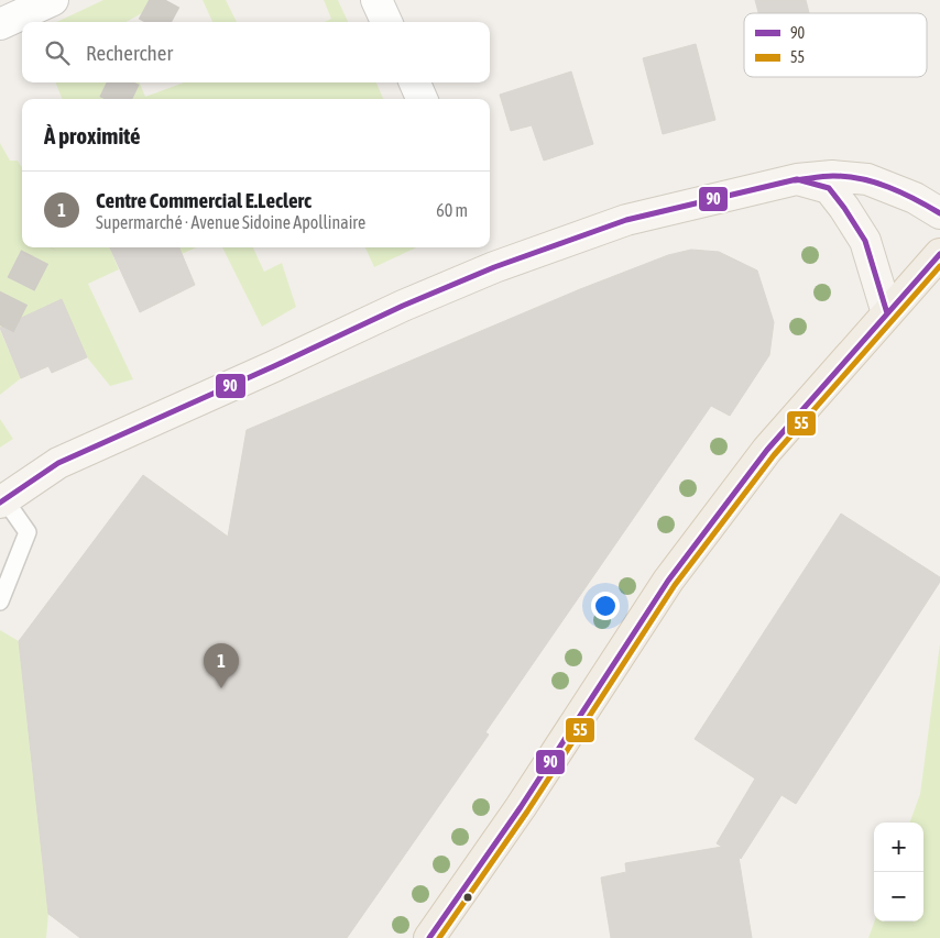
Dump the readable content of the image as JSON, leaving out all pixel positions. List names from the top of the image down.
{
  "lines": ["transit line 90", "transit line 55"],
  "legend": ["90", "55"],
  "page": {
    "search": "Rechercher",
    "heading": "À proximité",
    "list": [
      {
        "mark": "1",
        "name": "Centre Commercial E.Leclerc",
        "note": "Supermarché · Avenue Sidoine Apollinaire",
        "value": "60 m"
      }
    ],
    "pins": "1",
    "map_buttons": ["+", "−"]
  }
}
